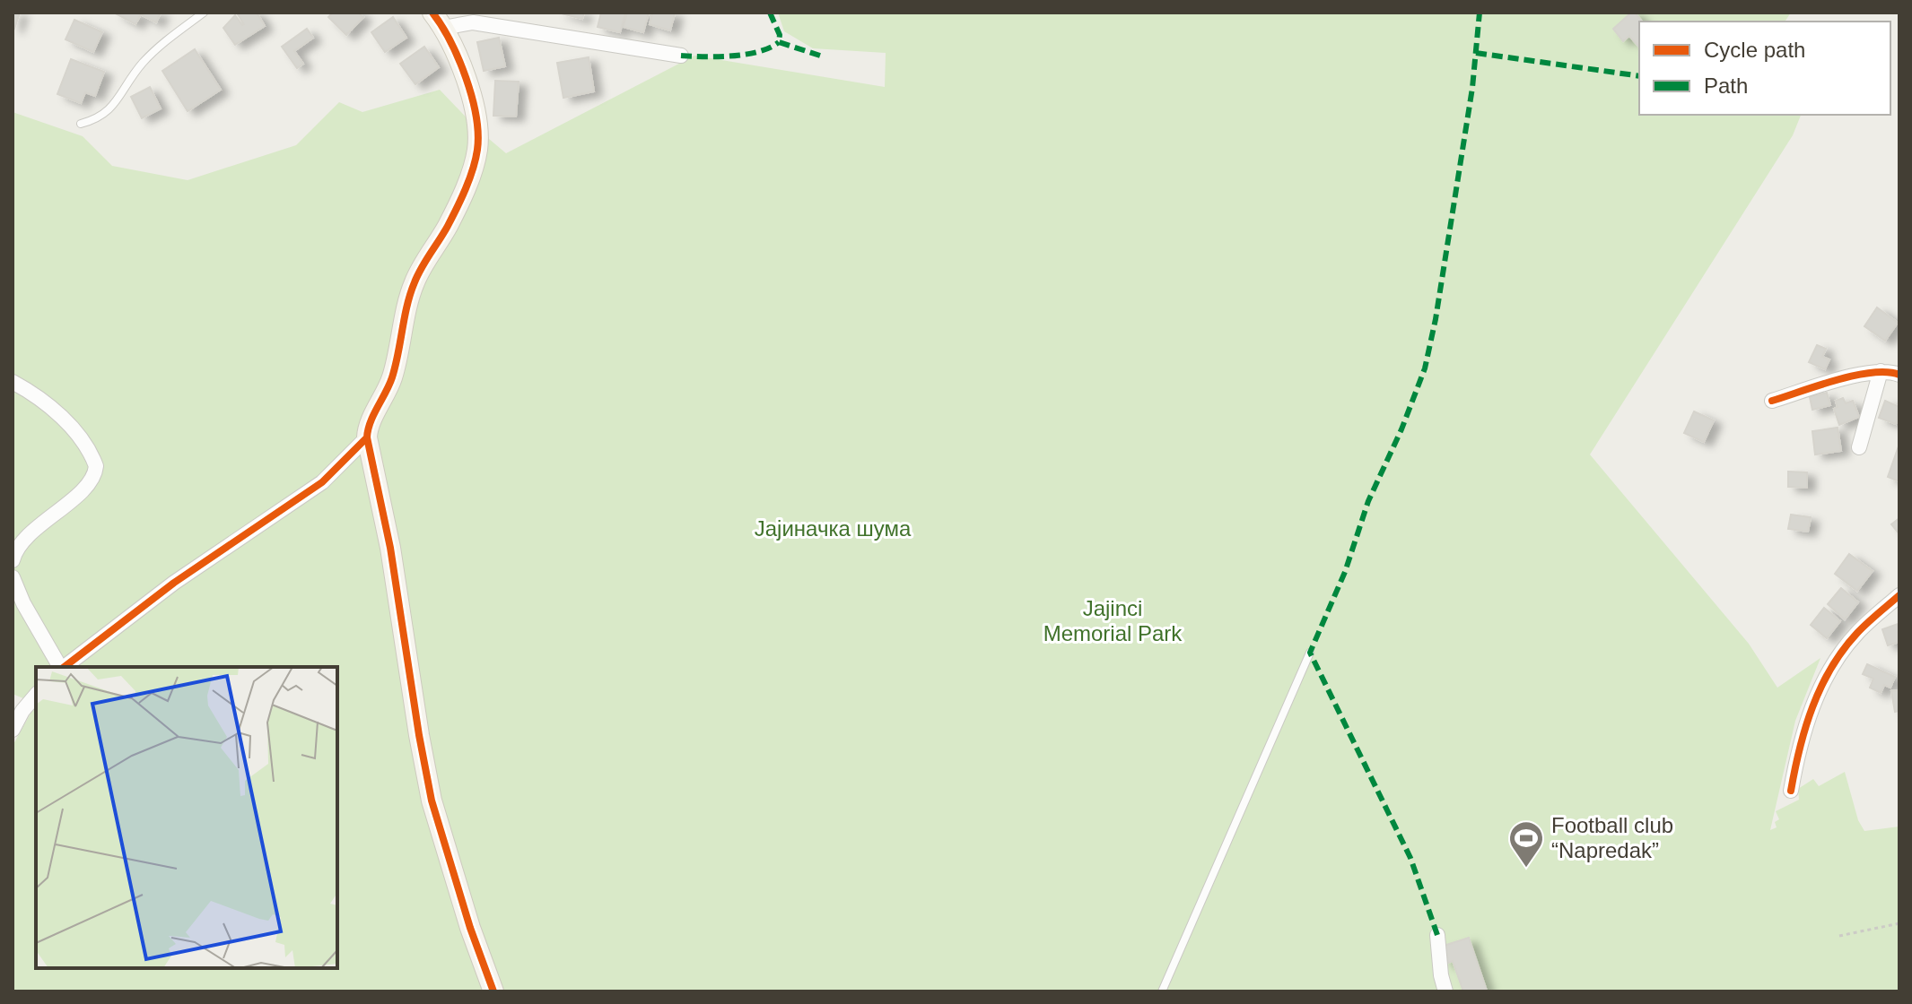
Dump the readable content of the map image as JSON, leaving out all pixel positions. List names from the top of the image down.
{
  "parks": ["Јајиначка шума", "Jajinci Memorial Park"],
  "places": {
    "sports": ["Football club “Napredak”"]
  },
  "legend": ["Cycle path", "Path"]
}
